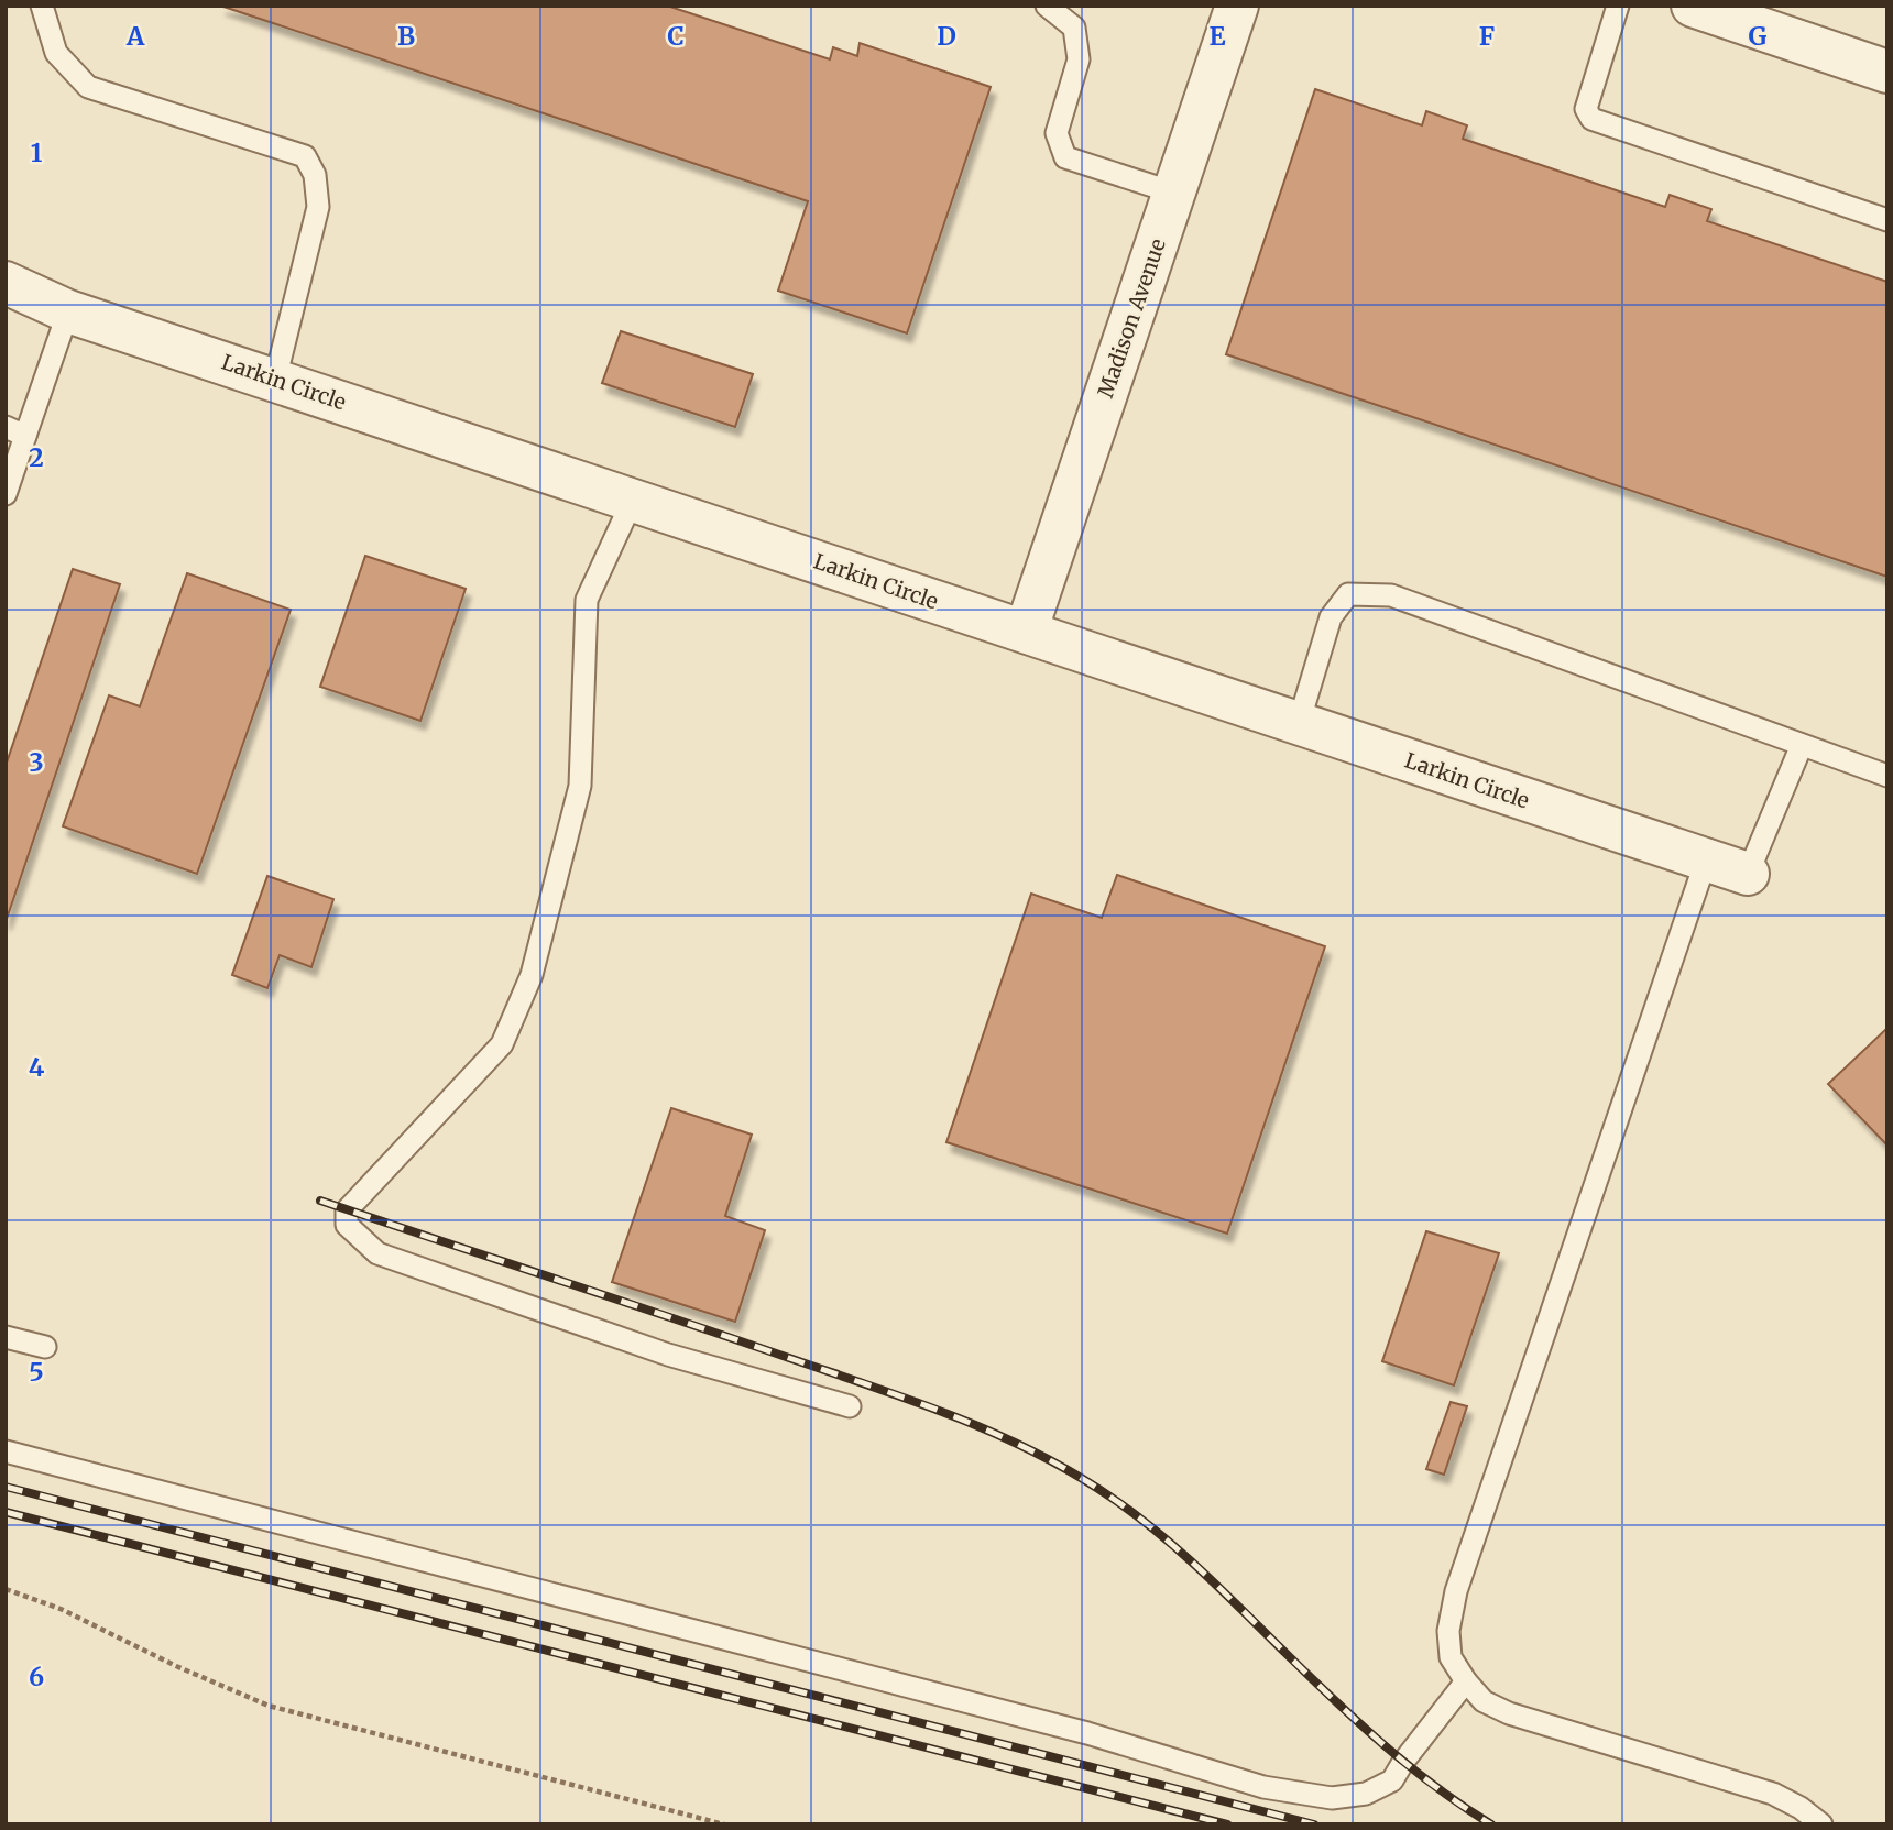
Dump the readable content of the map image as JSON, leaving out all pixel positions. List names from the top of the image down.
{
  "streets": {
    "street": ["Madison Avenue", "Larkin Circle"]
  },
  "crossings": [
    ["Madison Avenue", "Larkin Circle"]
  ],
  "grid": {
    "columns": [
      "A",
      "B",
      "C",
      "D",
      "E",
      "F",
      "G"
    ],
    "rows": [
      "1",
      "2",
      "3",
      "4",
      "5",
      "6"
    ]
  }
}
